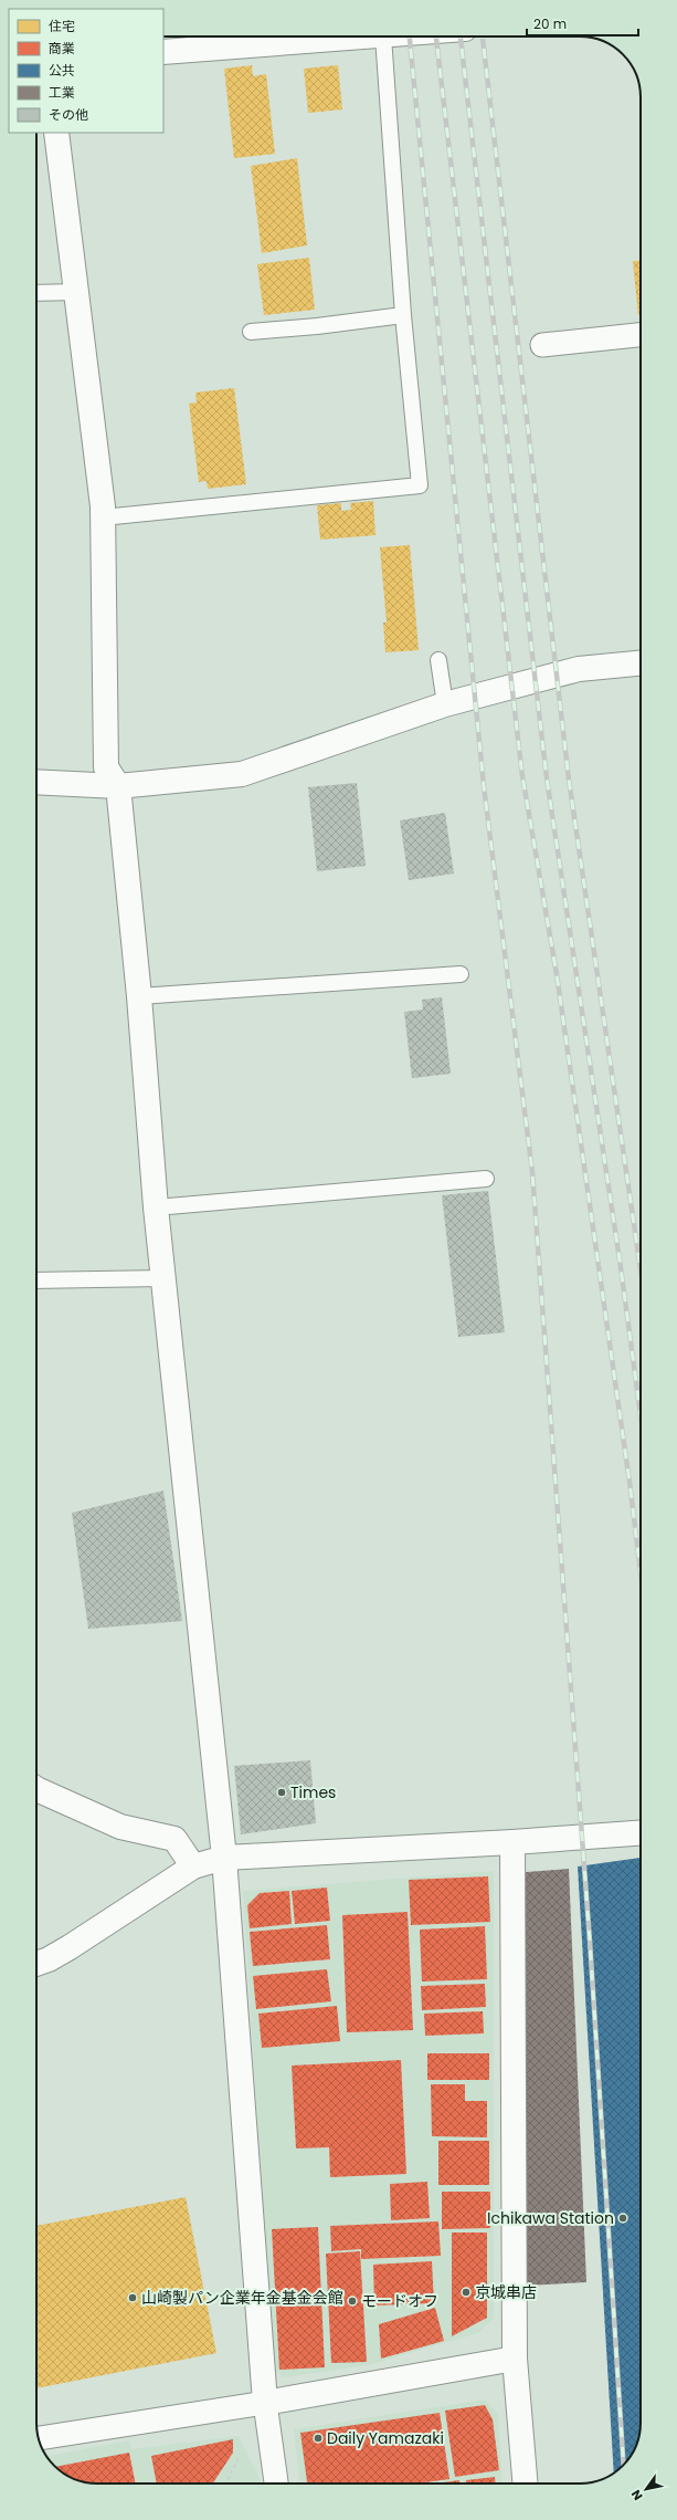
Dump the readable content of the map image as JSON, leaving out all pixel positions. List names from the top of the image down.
{
  "places": [
    "Times",
    "Ichikawa Station",
    "京城串店",
    "山崎製パン企業年金基金会館",
    "モードオフ",
    "Daily Yamazaki"
  ],
  "legend": [
    "住宅",
    "商業",
    "公共",
    "工業",
    "その他"
  ],
  "scale_bar": "20 m",
  "north": "bottom left"
}
